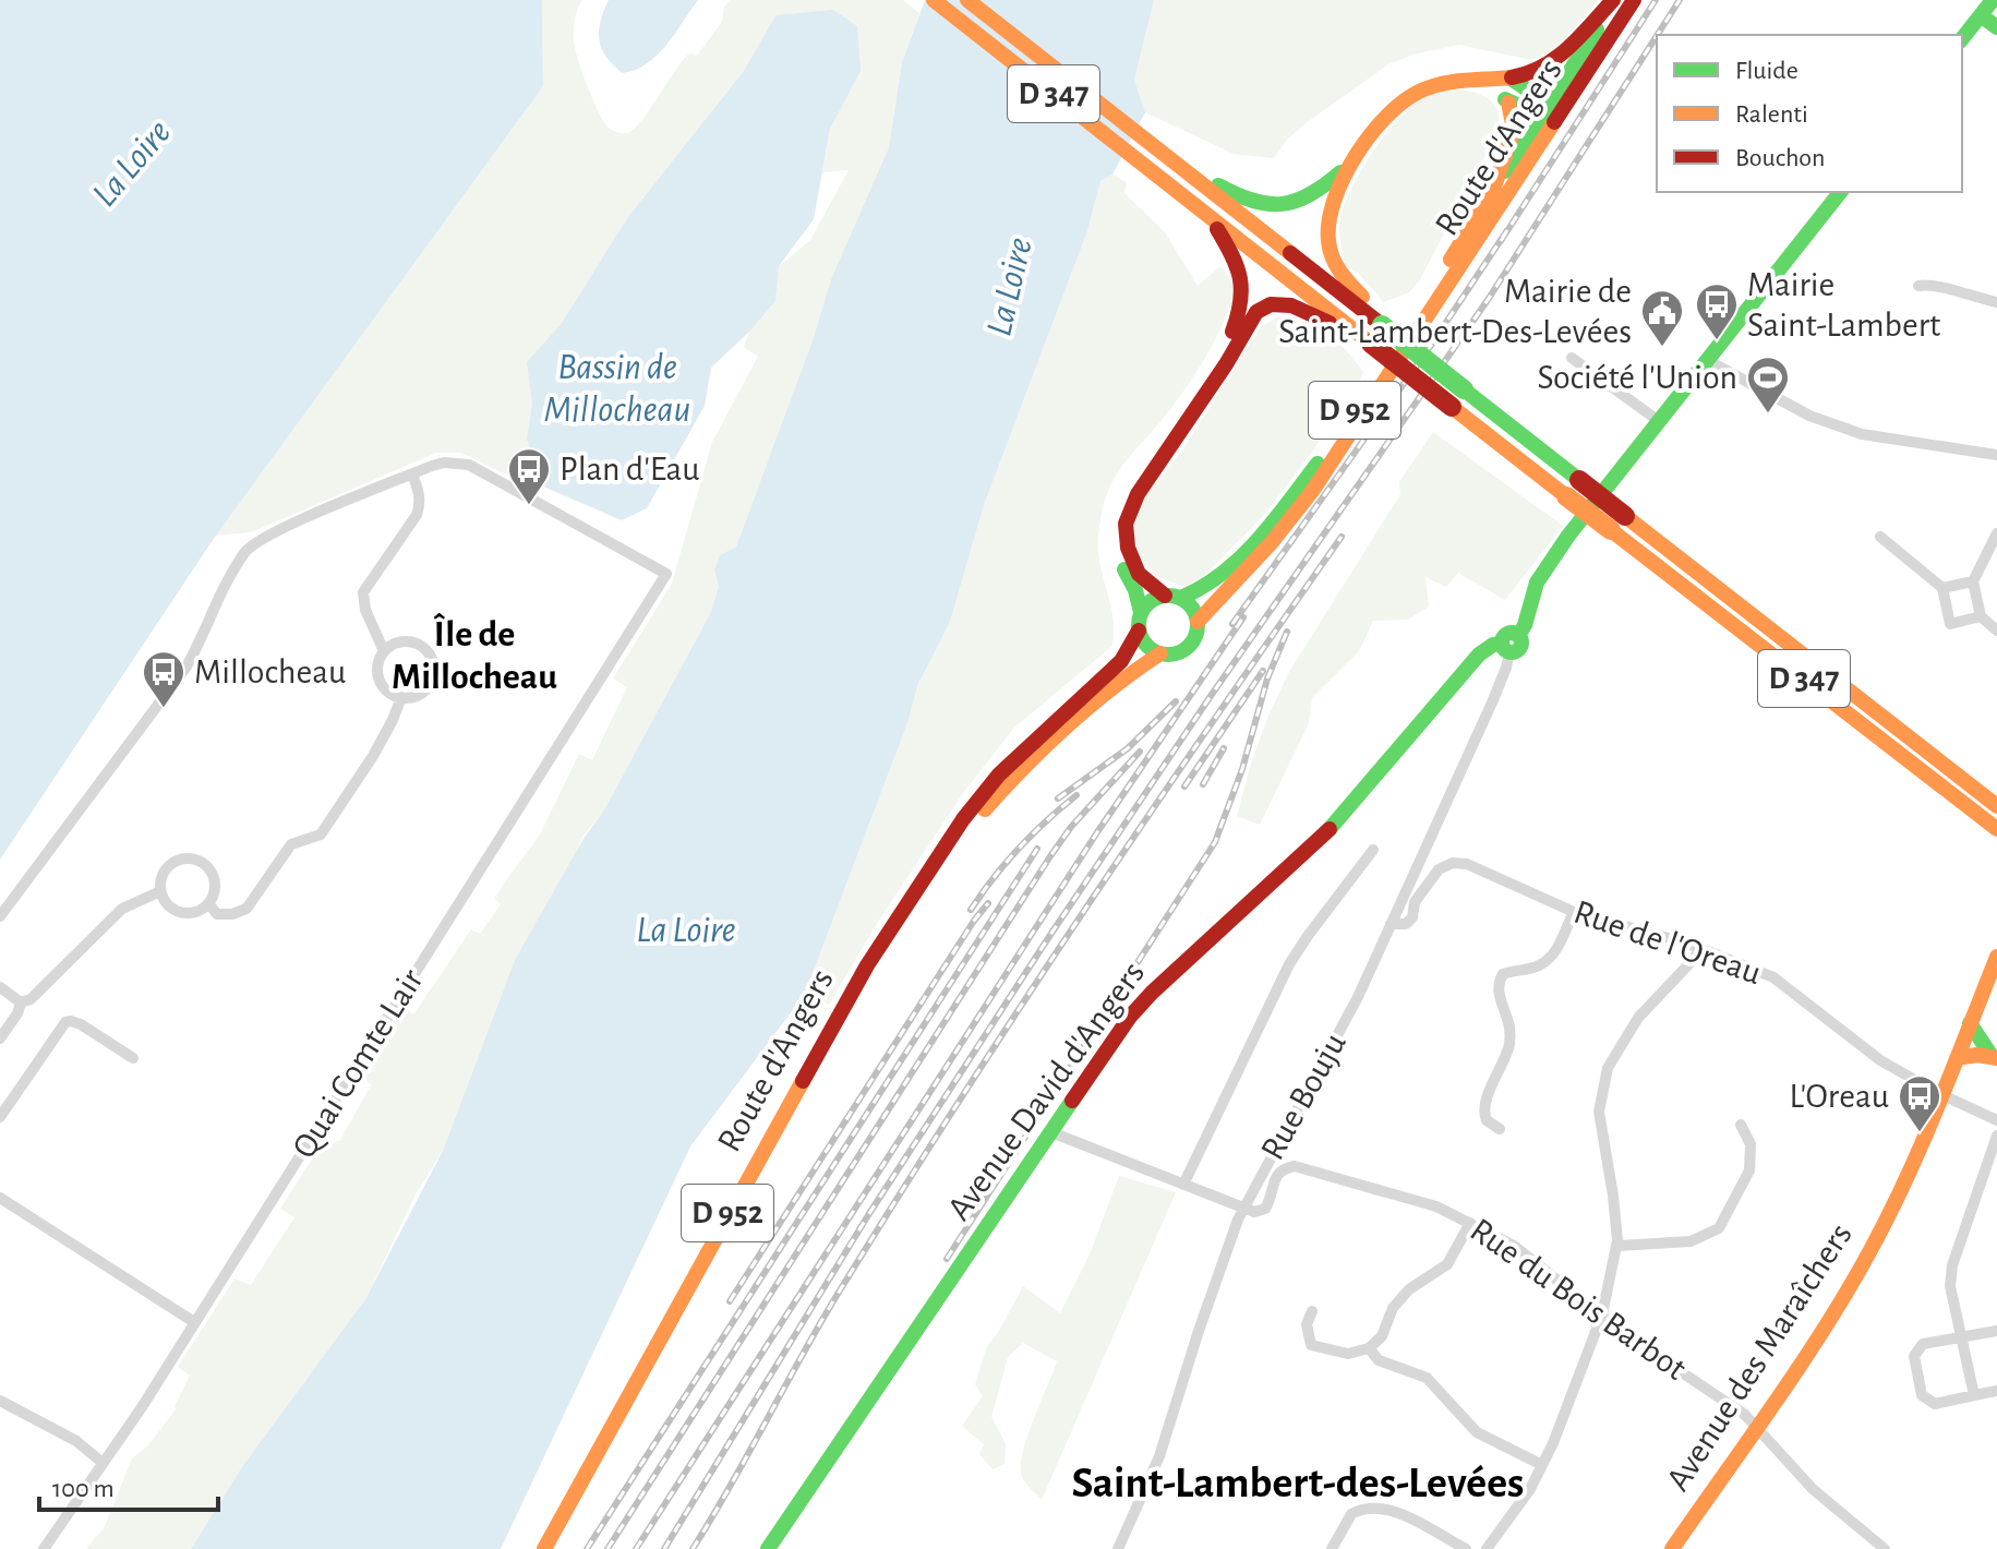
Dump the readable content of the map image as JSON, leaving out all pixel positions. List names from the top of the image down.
{
  "streets": {
    "main road": [
      "D 347",
      "Route d'Angers",
      "D 952",
      "Avenue David d'Angers",
      "Avenue des Maraîchers"
    ],
    "street": [
      "Rue de l'Oreau",
      "Quai Comte Lair",
      "Rue Bouju",
      "Rue du Bois Barbot"
    ]
  },
  "crossings": [
    ["Rue de l'Oreau", "Rue Bouju"],
    ["Rue de l'Oreau", "Avenue des Maraîchers"],
    ["Avenue David d'Angers", "Rue Bouju"],
    ["Rue Bouju", "Rue du Bois Barbot"],
    ["Rue du Bois Barbot", "Avenue des Maraîchers"]
  ],
  "districts": ["Île de Millocheau", "Saint-Lambert-des-Levées"],
  "water": ["La Loire", "Bassin de Millocheau"],
  "places": {
    "bus stop": [
      "Mairie Saint-Lambert",
      "Plan d'Eau",
      "Millocheau",
      "L'Oreau"
    ],
    "public building": ["Mairie de Saint-Lambert-Des-Levées"],
    "sports": ["Société l'Union"]
  },
  "legend": ["Fluide", "Ralenti", "Bouchon"],
  "scale_bar": "100 m"
}
